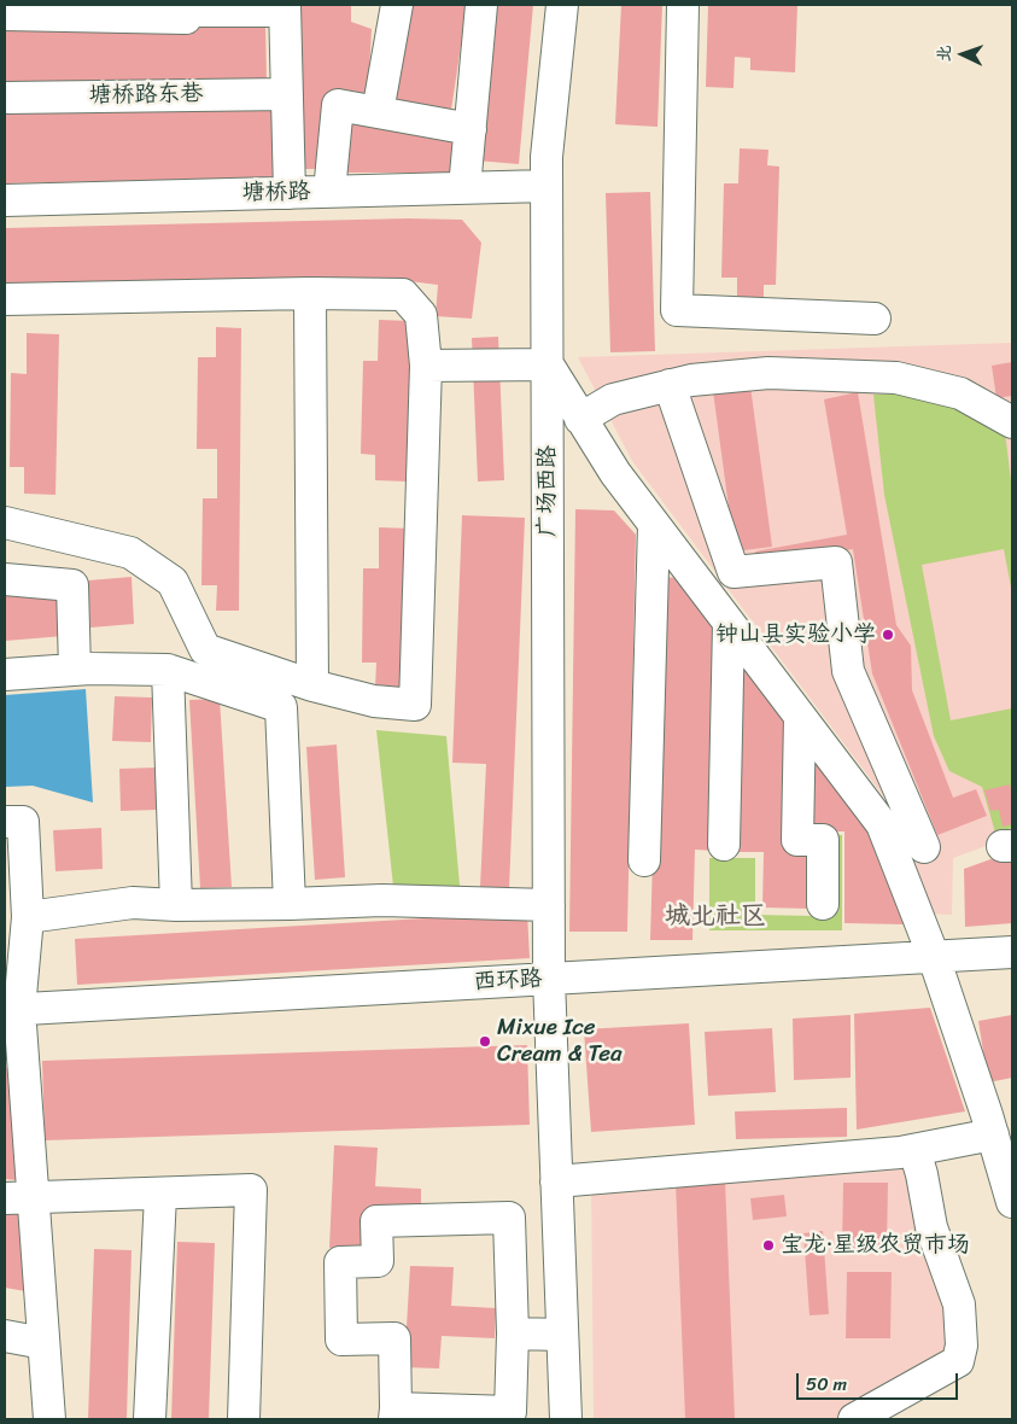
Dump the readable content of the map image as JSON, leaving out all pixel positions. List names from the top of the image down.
{
  "streets": {
    "street": [
      "塘桥路东巷",
      "塘桥路",
      "广场西路",
      "西环路"
    ]
  },
  "crossings": [
    ["塘桥路", "广场西路"],
    ["广场西路", "西环路"]
  ],
  "districts": ["城北社区"],
  "places": ["钟山县实验小学", "Mixue Ice Cream & Tea", "宝龙·星级农贸市场"],
  "scale_bar": "50 m",
  "north": "left"
}
